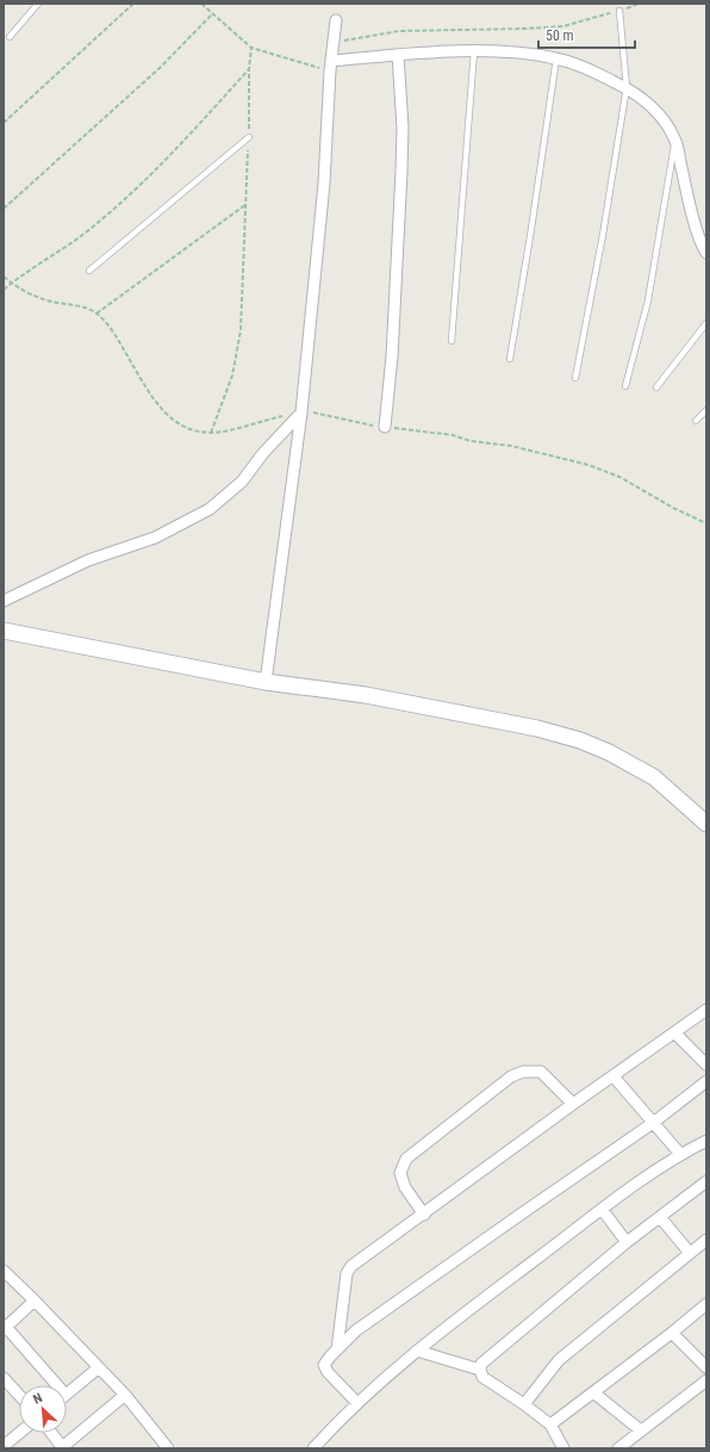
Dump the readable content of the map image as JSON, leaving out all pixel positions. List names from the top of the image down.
{
  "scale_bar": "50 m",
  "north": "top left"
}
